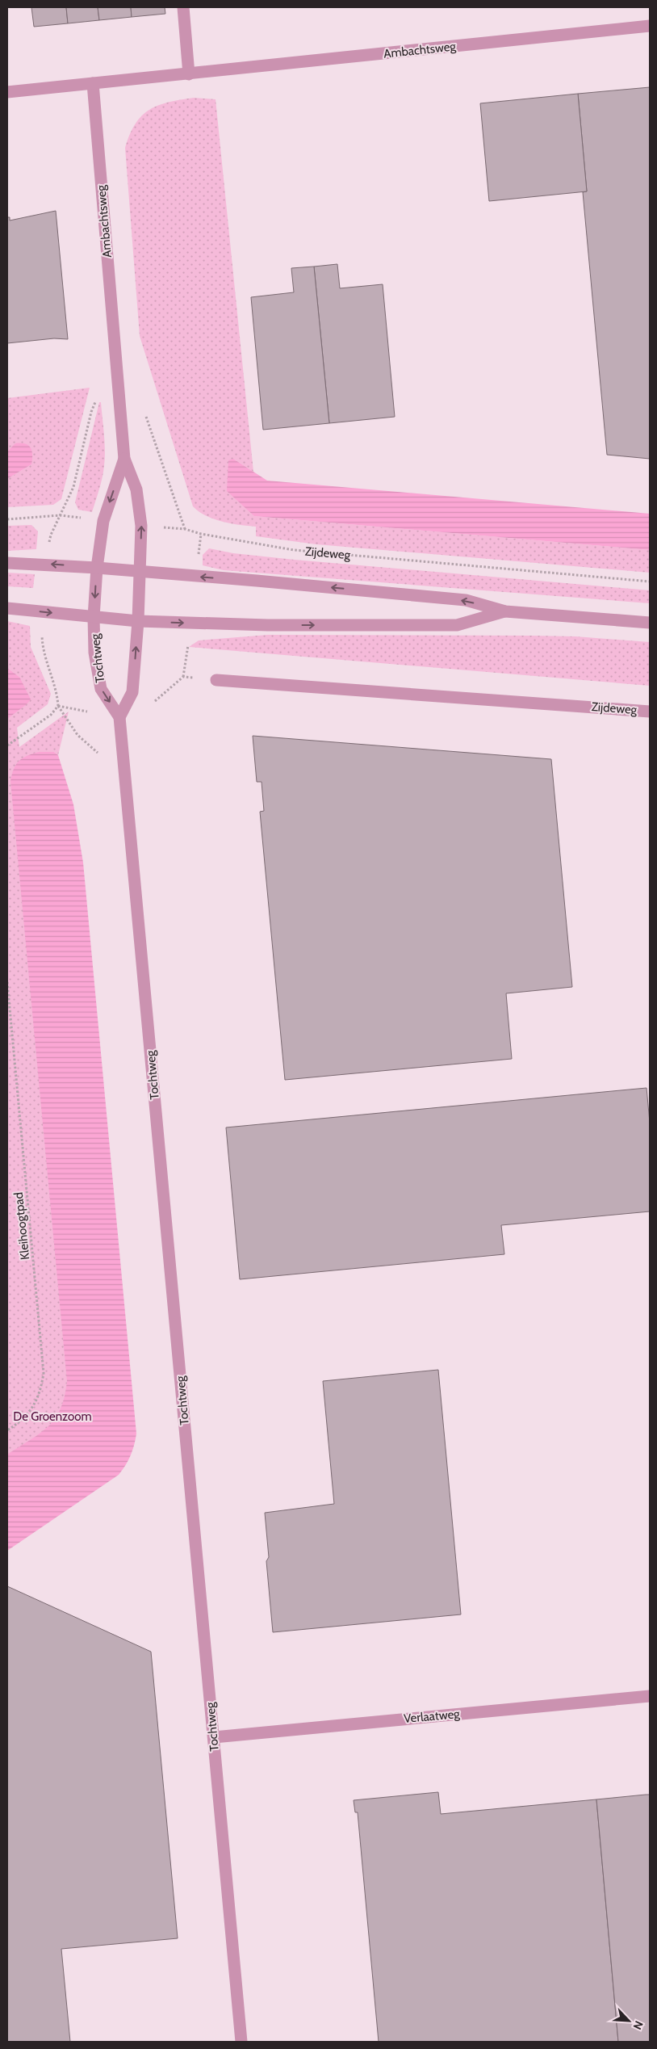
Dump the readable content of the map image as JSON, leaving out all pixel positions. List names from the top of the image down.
{
  "streets": {
    "street": [
      "Ambachtsweg",
      "Zijdeweg",
      "Tochtweg",
      "Verlaatweg"
    ],
    "path": ["Kleihoogtpad"]
  },
  "crossings": [
    ["Ambachtsweg", "Zijdeweg"],
    ["Ambachtsweg", "Tochtweg"],
    ["Tochtweg", "Verlaatweg"]
  ],
  "parks": ["De Groenzoom"],
  "north": "bottom right"
}
